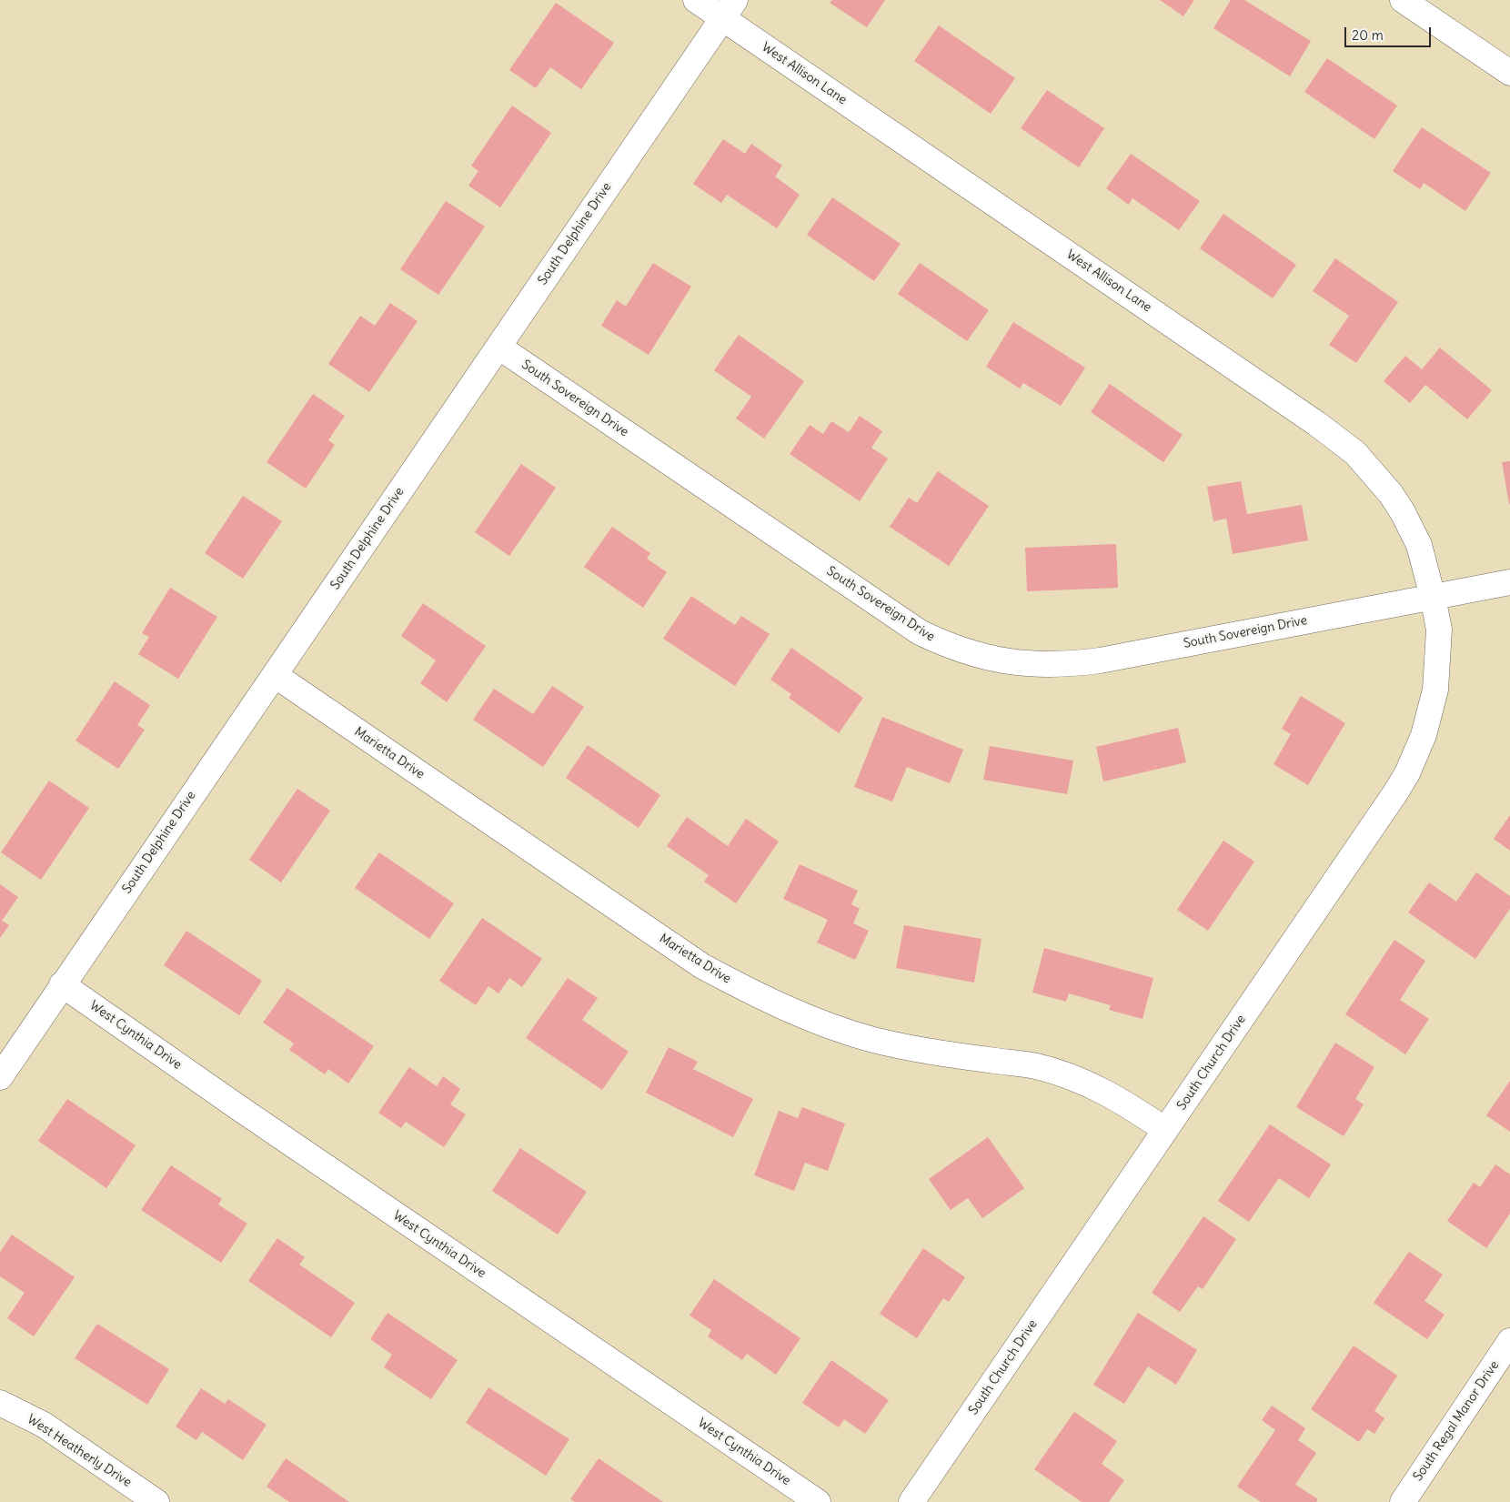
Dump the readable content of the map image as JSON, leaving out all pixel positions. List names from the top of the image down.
{
  "streets": {
    "street": [
      "West Allison Lane",
      "South Delphine Drive",
      "South Sovereign Drive",
      "Marietta Drive",
      "West Cynthia Drive",
      "South Church Drive",
      "South Regal Manor Drive",
      "West Heatherly Drive"
    ]
  },
  "crossings": [
    ["West Allison Lane", "South Delphine Drive"],
    ["West Allison Lane", "South Sovereign Drive"],
    ["West Allison Lane", "South Church Drive"],
    ["South Delphine Drive", "South Sovereign Drive"],
    ["South Delphine Drive", "Marietta Drive"],
    ["South Delphine Drive", "West Cynthia Drive"],
    ["South Sovereign Drive", "South Church Drive"],
    ["Marietta Drive", "South Church Drive"]
  ],
  "scale_bar": "20 m"
}
